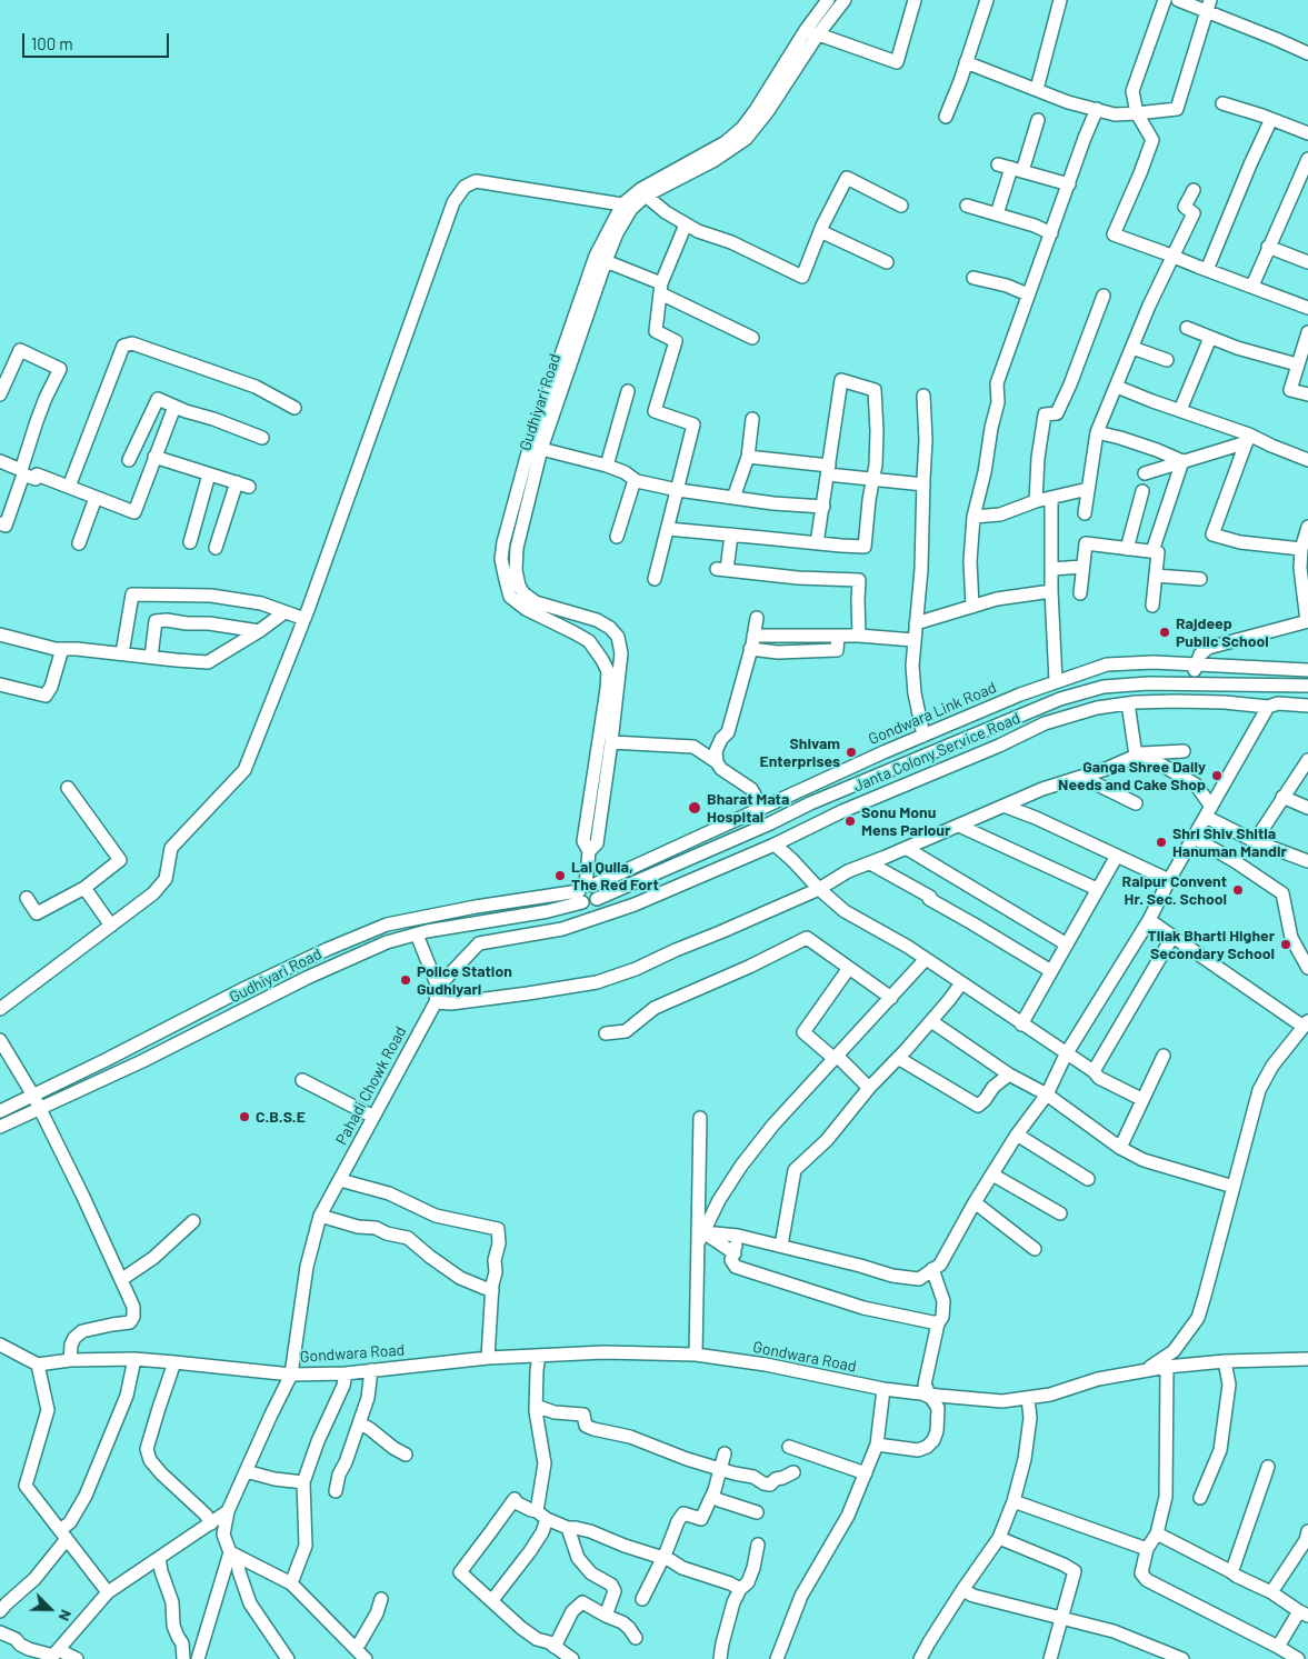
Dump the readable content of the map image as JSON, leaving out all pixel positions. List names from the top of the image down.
{
  "streets": {
    "street": [
      "Gudhiyari Road",
      "Gondwara Link Road",
      "Janta Colony Service Road",
      "Pahadi Chowk Road",
      "Gondwara Road"
    ]
  },
  "crossings": [
    ["Gudhiyari Road", "Gondwara Link Road"],
    ["Pahadi Chowk Road", "Gondwara Road"]
  ],
  "places": [
    "Rajdeep Public School",
    "Shivam Enterprises",
    "Ganga Shree Daily Needs and Cake Shop",
    "Bharat Mata Hospital",
    "Sonu Monu Mens Parlour",
    "Shri Shiv Shitla Hanuman Mandir",
    "Lal Quila, The Red Fort",
    "Raipur Convent Hr. Sec. School",
    "Tilak Bharti Higher Secondary School",
    "Police Station Gudhiyari",
    "C.B.S.E"
  ],
  "scale_bar": "100 m",
  "north": "bottom right"
}
